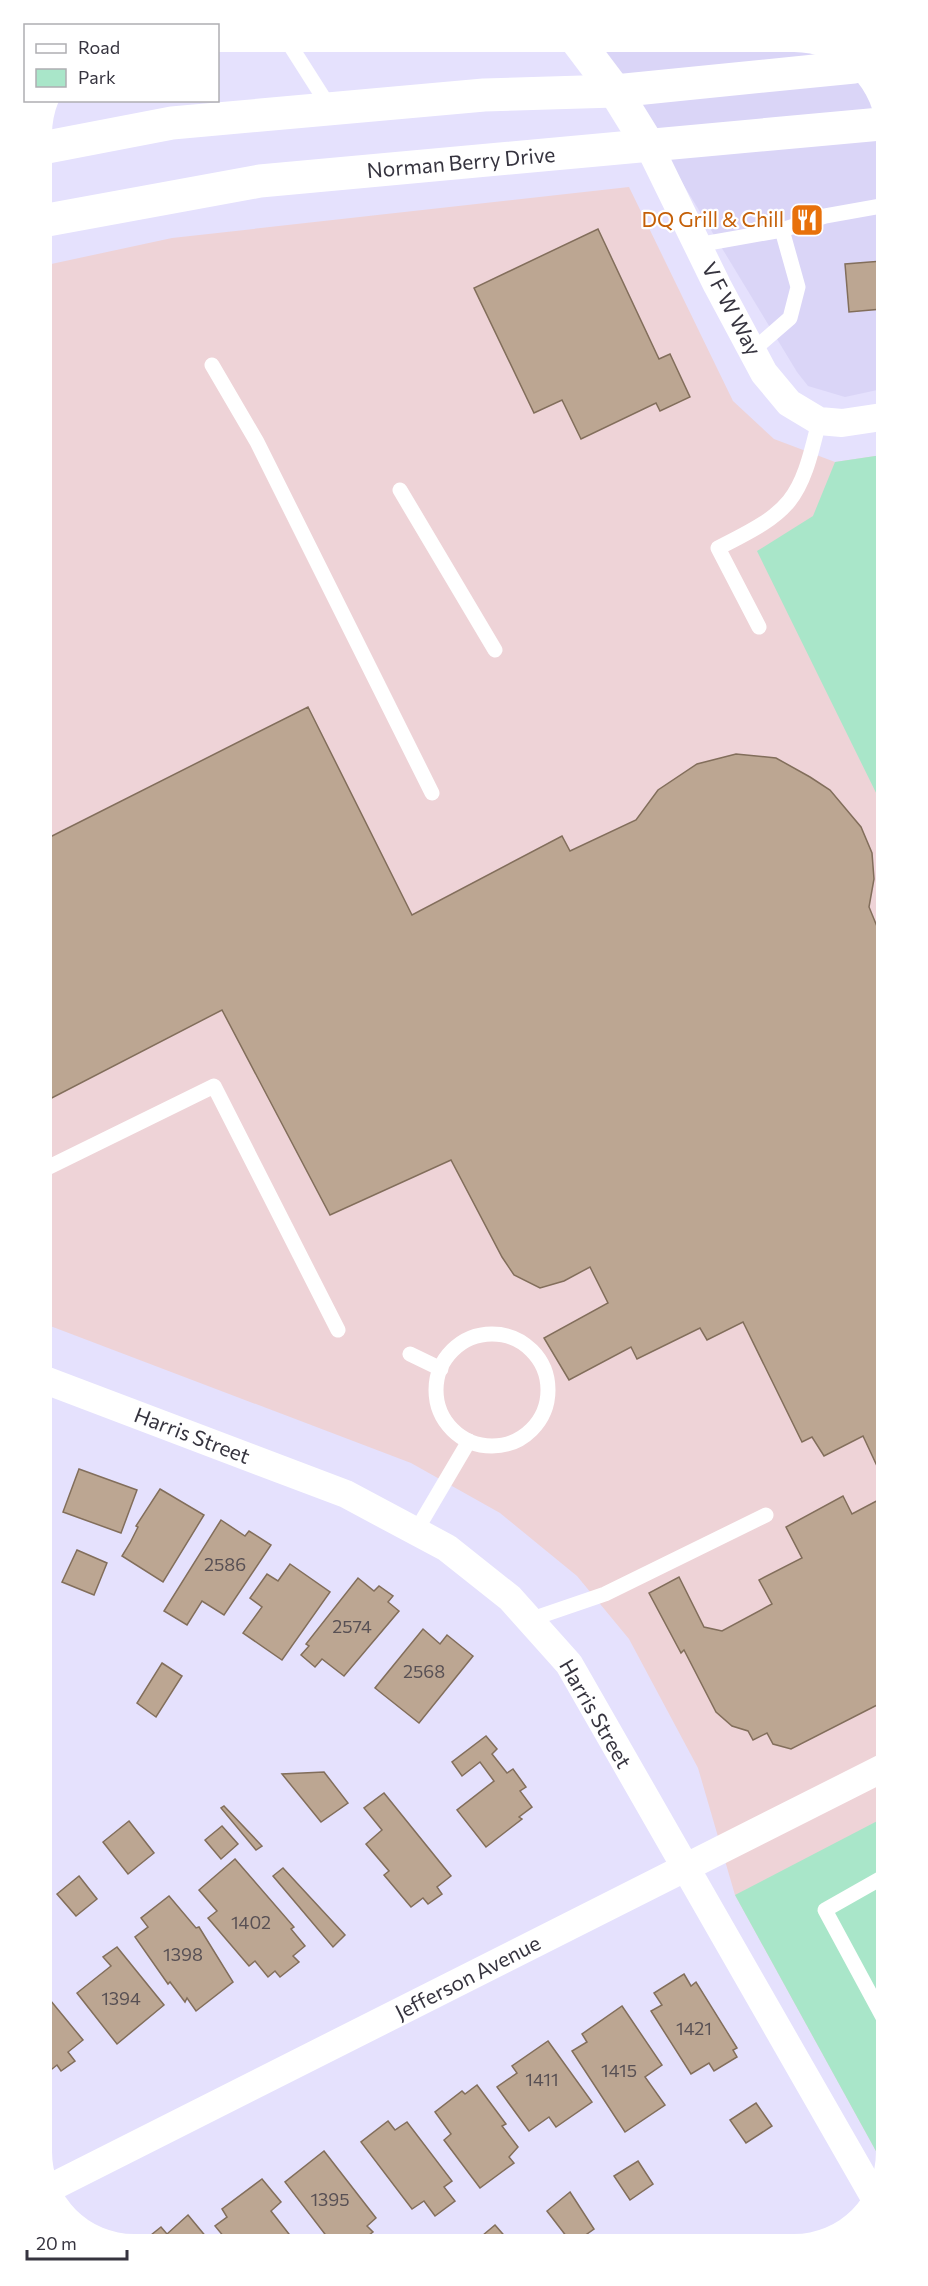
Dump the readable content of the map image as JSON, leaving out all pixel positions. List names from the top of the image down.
{
  "streets": {
    "main road": ["Norman Berry Drive"],
    "street": ["V F W Way", "Harris Street", "Jefferson Avenue"]
  },
  "crossings": [
    ["Norman Berry Drive", "V F W Way"],
    ["Harris Street", "Jefferson Avenue"]
  ],
  "places": {
    "restaurant": ["DQ Grill & Chill"]
  },
  "house_numbers": [
    "2586",
    "2574",
    "2568",
    "1402",
    "1398",
    "1394",
    "1421",
    "1415",
    "1411",
    "1395"
  ],
  "legend": ["Road", "Park"],
  "scale_bar": "20 m"
}
